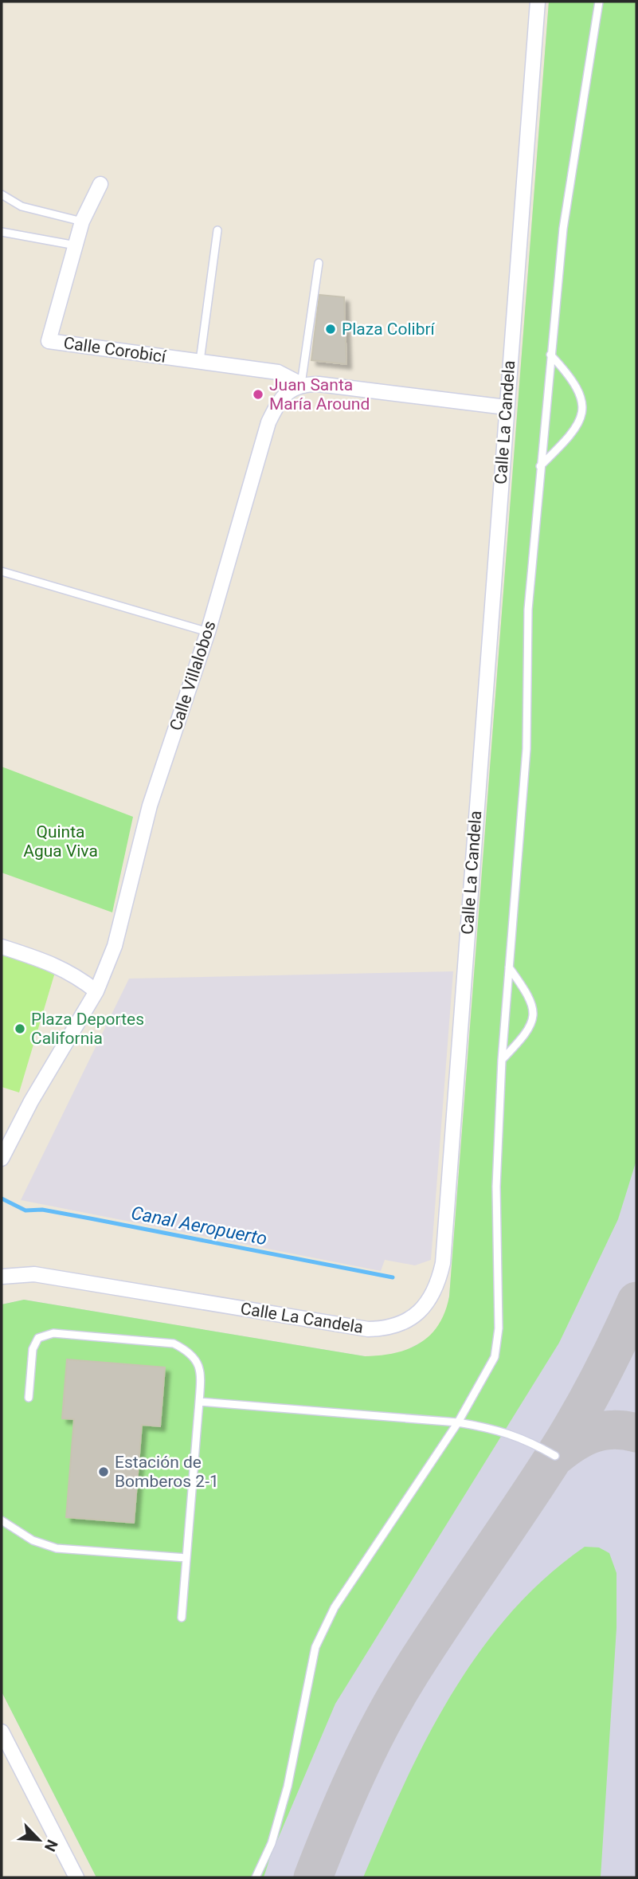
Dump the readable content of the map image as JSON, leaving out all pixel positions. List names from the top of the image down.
{
  "streets": {
    "street": ["Calle Corobicí", "Calle La Candela", "Calle Villalobos"]
  },
  "crossings": [
    ["Calle Corobicí", "Calle Villalobos"]
  ],
  "water": ["Canal Aeropuerto"],
  "parks": ["Quinta Agua Viva"],
  "places": [
    "Plaza Colibrí",
    "Juan Santa María Around",
    "Plaza Deportes California",
    "Estación de Bomberos 2-1"
  ],
  "north": "bottom right"
}
